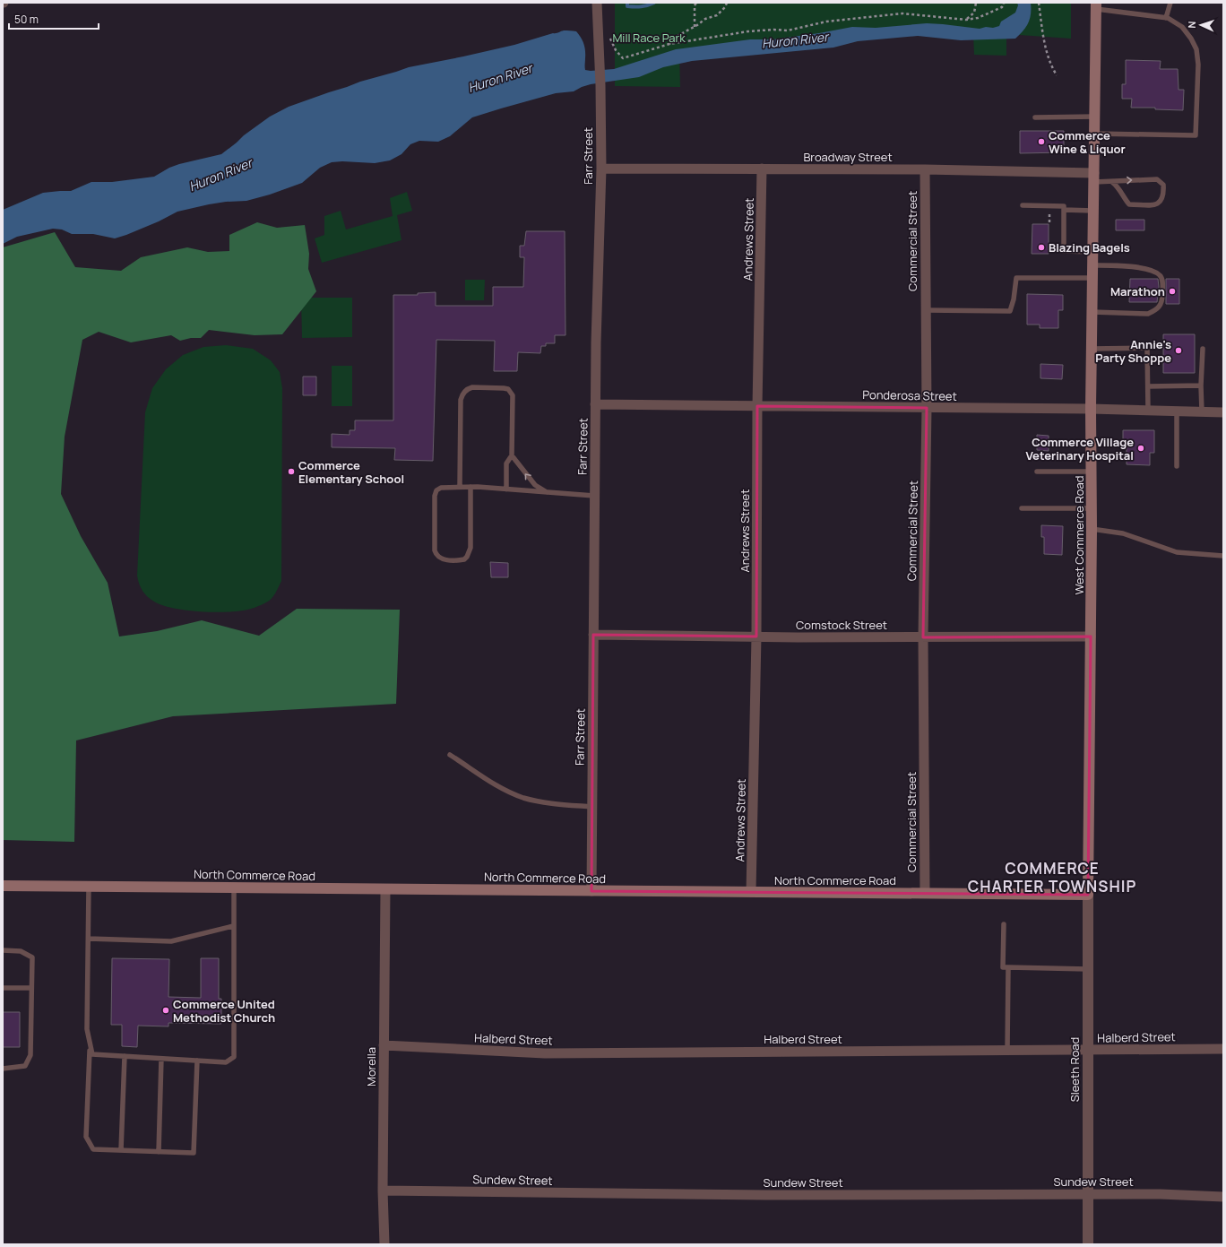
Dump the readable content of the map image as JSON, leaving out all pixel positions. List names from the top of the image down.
{
  "streets": {
    "main road": ["West Commerce Road", "North Commerce Road"],
    "street": [
      "Farr Street",
      "Broadway Street",
      "Andrews Street",
      "Commercial Street",
      "Ponderosa Street",
      "Comstock Street",
      "Halberd Street",
      "Morella",
      "Sleeth Road",
      "Sundew Street"
    ]
  },
  "crossings": [
    ["Farr Street", "Broadway Street"],
    ["Farr Street", "Ponderosa Street"],
    ["Farr Street", "Comstock Street"],
    ["Farr Street", "North Commerce Road"],
    ["Broadway Street", "Andrews Street"],
    ["Broadway Street", "Commercial Street"],
    ["Broadway Street", "West Commerce Road"],
    ["Andrews Street", "Ponderosa Street"],
    ["Andrews Street", "Comstock Street"],
    ["Andrews Street", "North Commerce Road"],
    ["Commercial Street", "Ponderosa Street"],
    ["Commercial Street", "Comstock Street"],
    ["Commercial Street", "North Commerce Road"],
    ["Ponderosa Street", "West Commerce Road"],
    ["West Commerce Road", "Comstock Street"],
    ["West Commerce Road", "North Commerce Road"],
    ["West Commerce Road", "Sleeth Road"],
    ["North Commerce Road", "Morella"],
    ["North Commerce Road", "Sleeth Road"],
    ["Halberd Street", "Morella"],
    ["Halberd Street", "Sleeth Road"],
    ["Morella", "Sundew Street"],
    ["Sleeth Road", "Sundew Street"]
  ],
  "districts": ["COMMERCE CHARTER TOWNSHIP"],
  "water": ["Huron River"],
  "parks": ["Mill Race Park"],
  "places": [
    "Commerce Wine & Liquor",
    "Blazing Bagels",
    "Marathon",
    "Annie's Party Shoppe",
    "Commerce Village Veterinary Hospital",
    "Commerce Elementary School",
    "Commerce United Methodist Church"
  ],
  "scale_bar": "50 m",
  "north": "left"
}
